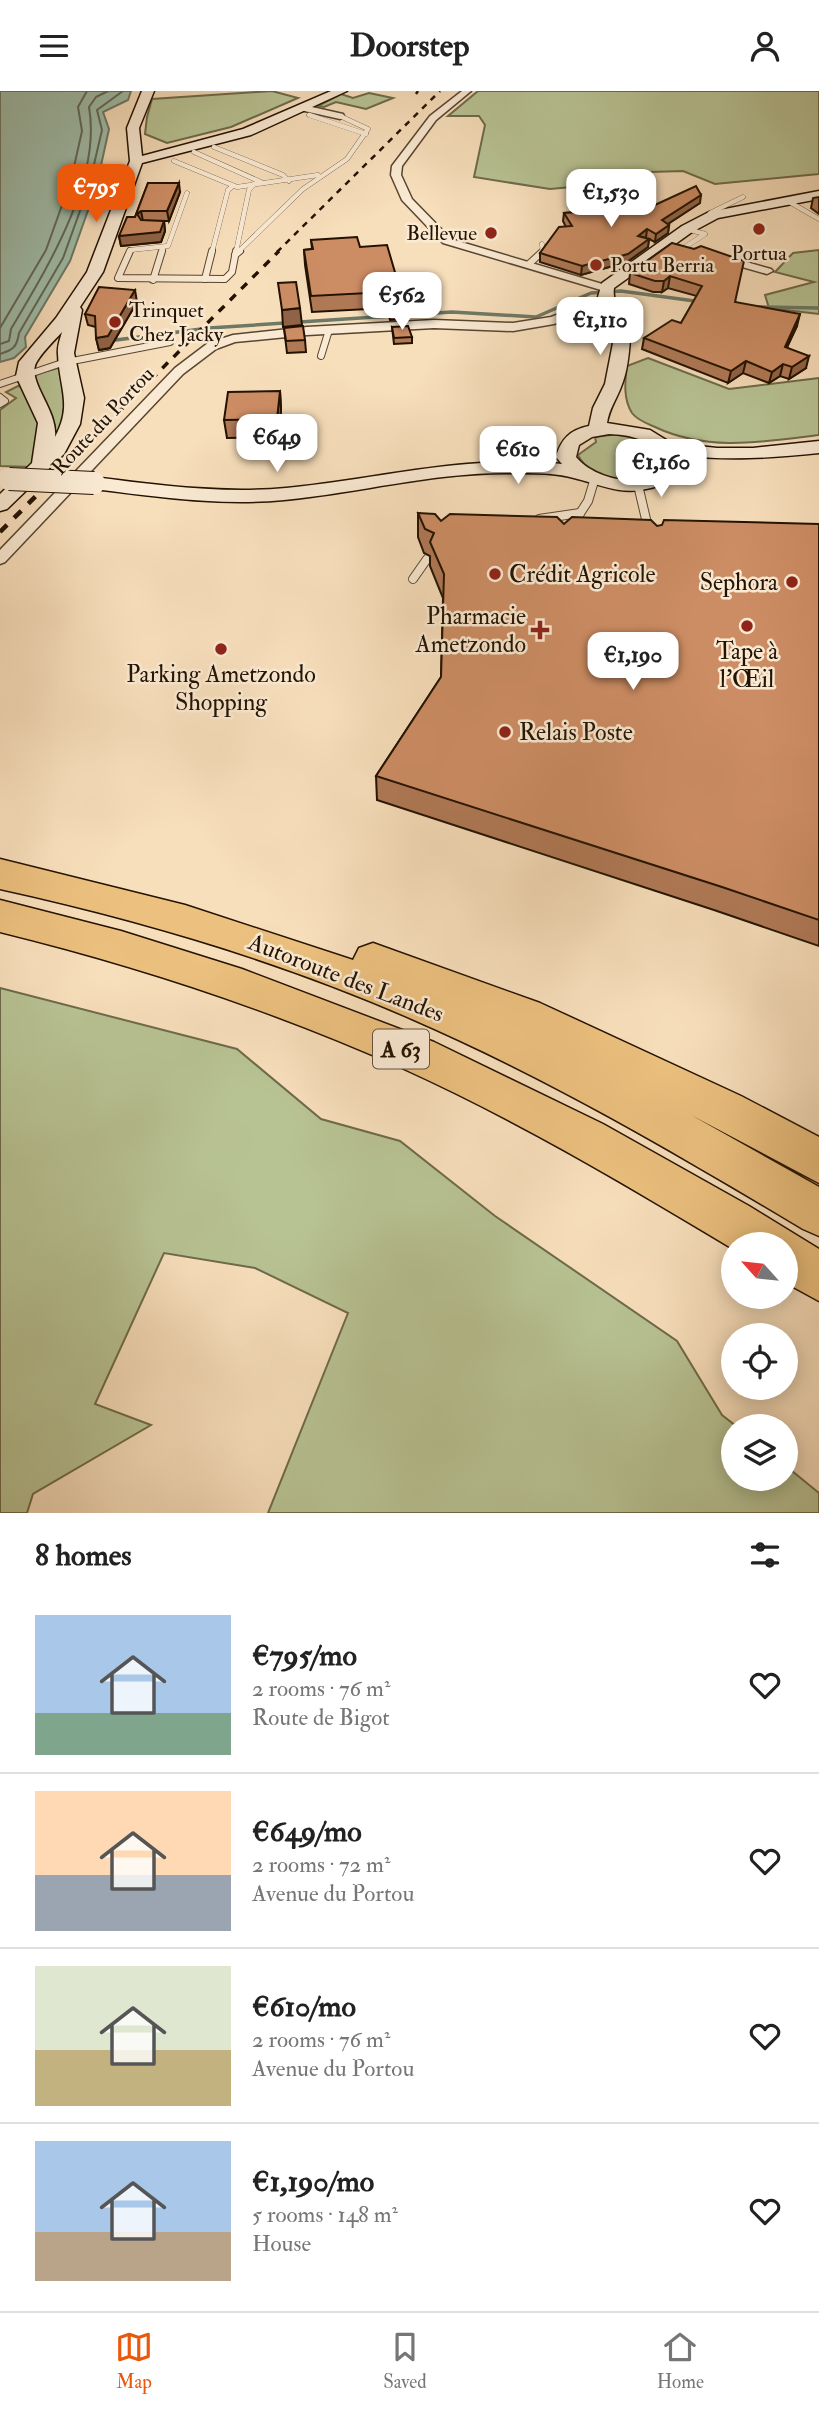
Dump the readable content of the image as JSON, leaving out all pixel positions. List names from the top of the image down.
{
  "streets": {
    "highway": ["Autoroute des Landes", "A 63"],
    "street": ["Route du Portou"]
  },
  "places": {
    "other": [
      "Portua",
      "Bellevue",
      "Portu Berria",
      "Trinquet Chez Jacky",
      "Crédit Agricole",
      "Sephora",
      "Tape à l'Œil",
      "Parking Ametzondo Shopping",
      "Relais Poste"
    ],
    "health": ["Pharmacie Ametzondo"]
  },
  "north": "top left",
  "page": {
    "header": "Doorstep",
    "price": [
      "€795",
      "€1,530",
      "€562",
      "€1,110",
      "€649",
      "€610",
      "€1,160",
      "€1,190"
    ],
    "heading": "8 homes",
    "list": [
      {
        "name": "€795/mo",
        "note": "2 rooms · 76 m² · Route de Bigot"
      },
      {
        "name": "€649/mo",
        "note": "2 rooms · 72 m² · Avenue du Portou"
      },
      {
        "name": "€610/mo",
        "note": "2 rooms · 76 m² · Avenue du Portou"
      },
      {
        "name": "€1,190/mo",
        "note": "5 rooms · 148 m² · House"
      }
    ],
    "tabs": ["Map", "Saved", "Home"]
  }
}
